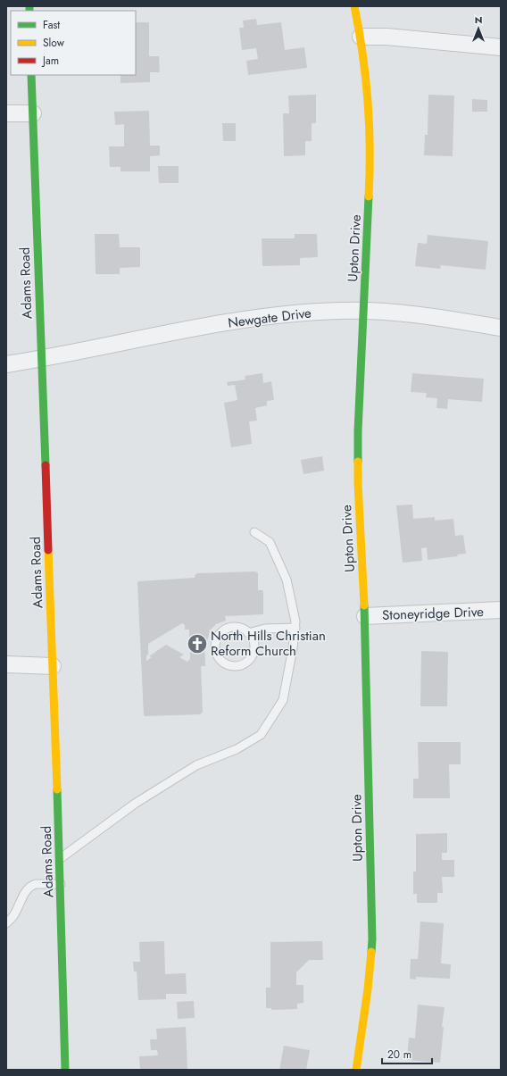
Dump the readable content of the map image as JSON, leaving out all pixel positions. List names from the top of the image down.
{
  "streets": {
    "street": [
      "Upton Drive",
      "Adams Road",
      "Newgate Drive",
      "Stoneyridge Drive"
    ]
  },
  "crossings": [
    ["Upton Drive", "Newgate Drive"],
    ["Upton Drive", "Stoneyridge Drive"],
    ["Adams Road", "Newgate Drive"]
  ],
  "places": {
    "church": ["North Hills Christian Reform Church"]
  },
  "legend": ["Fast", "Slow", "Jam"],
  "scale_bar": "20 m",
  "north": "top"
}
